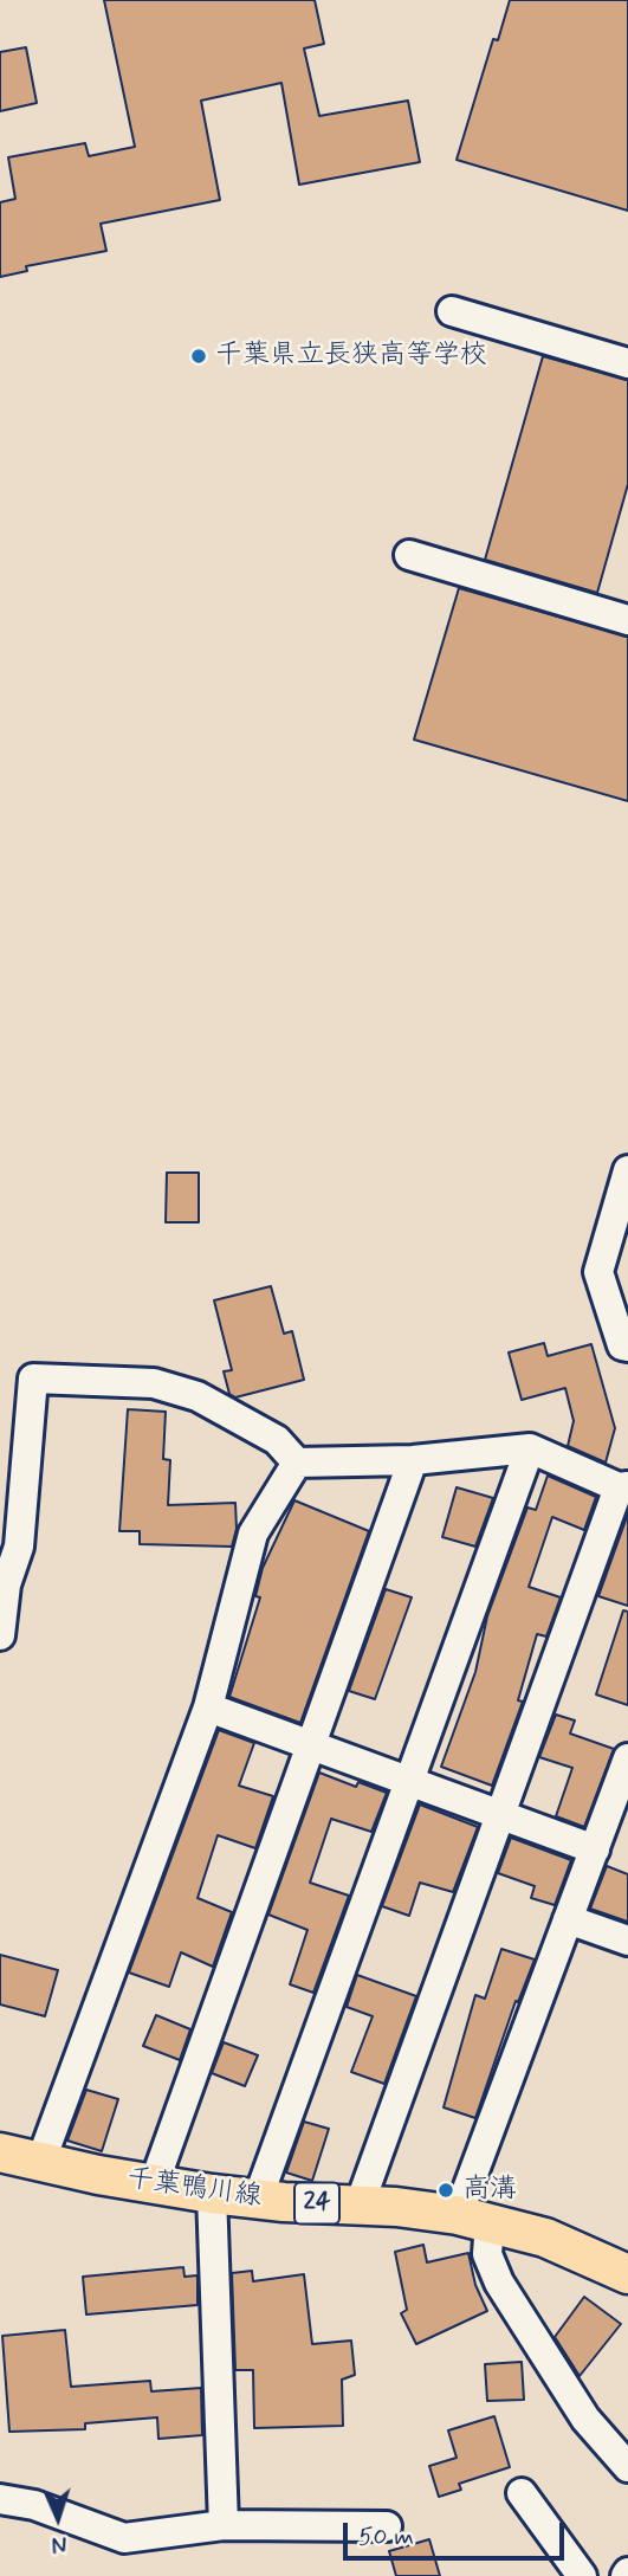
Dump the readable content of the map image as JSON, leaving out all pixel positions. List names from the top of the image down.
{
  "streets": {
    "main road": ["千葉鴨川線", "24"]
  },
  "places": ["千葉県立長狭高等学校", "高溝"],
  "scale_bar": "50 m",
  "north": "bottom"
}
